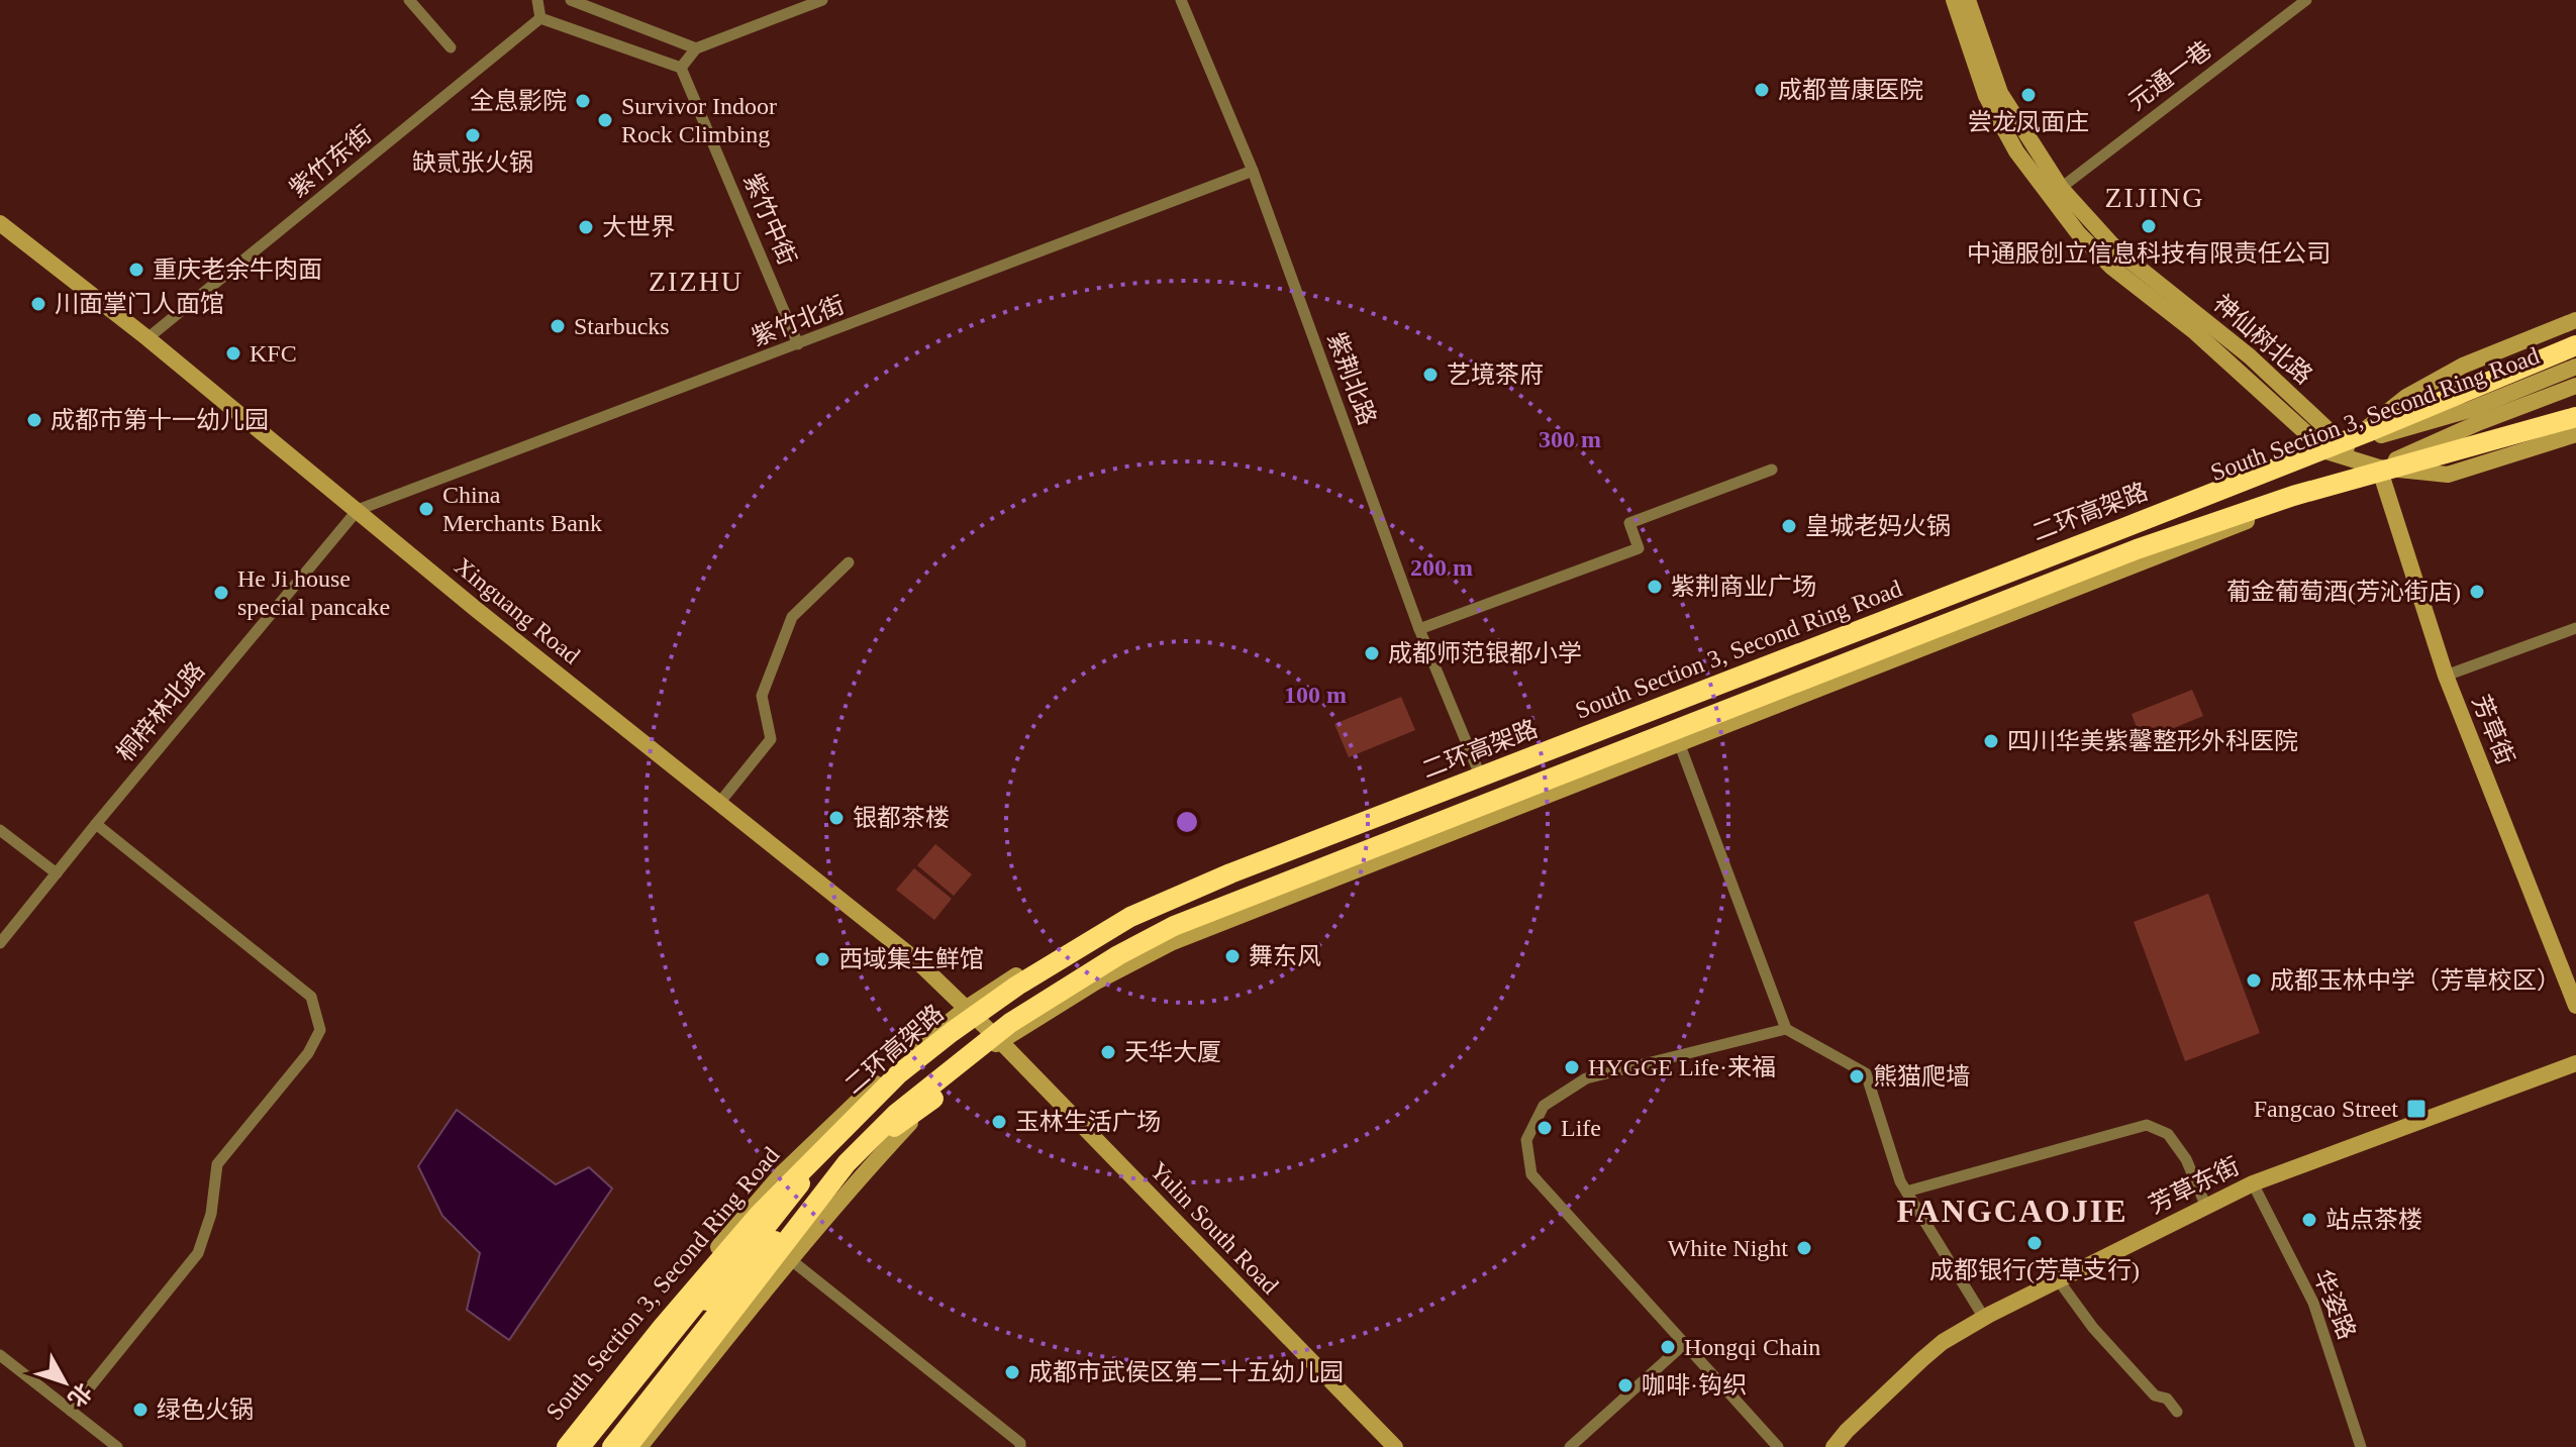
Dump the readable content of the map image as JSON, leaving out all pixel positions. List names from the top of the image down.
{
  "streets": {
    "highway": ["二环高架路"],
    "main road": [
      "神仙树北路",
      "South Section 3, Second Ring Road",
      "Xinguang Road",
      "芳草街",
      "芳草东街",
      "Yulin South Road"
    ],
    "street": [
      "元通一巷",
      "紫竹东街",
      "紫竹中街",
      "紫竹北街",
      "紫荆北路",
      "桐梓林北路",
      "华姿路"
    ]
  },
  "crossings": [
    ["元通一巷", "神仙树北路"],
    ["紫竹东街", "Xinguang Road"],
    ["紫竹中街", "紫竹北街"],
    ["紫竹北街", "紫荆北路"],
    ["紫竹北街", "Xinguang Road"],
    ["紫竹北街", "桐梓林北路"],
    ["神仙树北路", "South Section 3, Second Ring Road"],
    ["神仙树北路", "芳草街"],
    ["紫荆北路", "South Section 3, Second Ring Road"],
    ["South Section 3, Second Ring Road", "二环高架路"],
    ["South Section 3, Second Ring Road", "Xinguang Road"],
    ["South Section 3, Second Ring Road", "芳草街"],
    ["South Section 3, Second Ring Road", "Yulin South Road"],
    ["Xinguang Road", "桐梓林北路"],
    ["Xinguang Road", "Yulin South Road"],
    ["芳草东街", "华姿路"]
  ],
  "districts": ["ZIJING", "ZIZHU", "FANGCAOJIE"],
  "places": {
    "other": [
      "成都普康医院",
      "尝龙凤面庄",
      "全息影院",
      "Survivor Indoor Rock Climbing",
      "缺贰张火锅",
      "中通服创立信息科技有限责任公司",
      "大世界",
      "重庆老余牛肉面",
      "川面掌门人面馆",
      "Starbucks",
      "KFC",
      "艺境茶府",
      "成都市第十一幼儿园",
      "China Merchants Bank",
      "皇城老妈火锅",
      "紫荆商业广场",
      "葡金葡萄酒(芳沁街店)",
      "He Ji house special pancake",
      "成都师范银都小学",
      "四川华美紫馨整形外科医院",
      "银都茶楼",
      "舞东风",
      "西域集生鲜馆",
      "成都玉林中学（芳草校区）",
      "天华大厦",
      "HYGGE Life·来福",
      "熊猫爬墙",
      "玉林生活广场",
      "Life",
      "站点茶楼",
      "成都银行(芳草支行)",
      "White Night",
      "Hongqi Chain",
      "成都市武侯区第二十五幼儿园",
      "咖啡·钩织",
      "绿色火锅"
    ],
    "transit": ["Fangcao Street"]
  },
  "north": "bottom right",
  "rings": ["300 m", "200 m", "100 m"]
}
